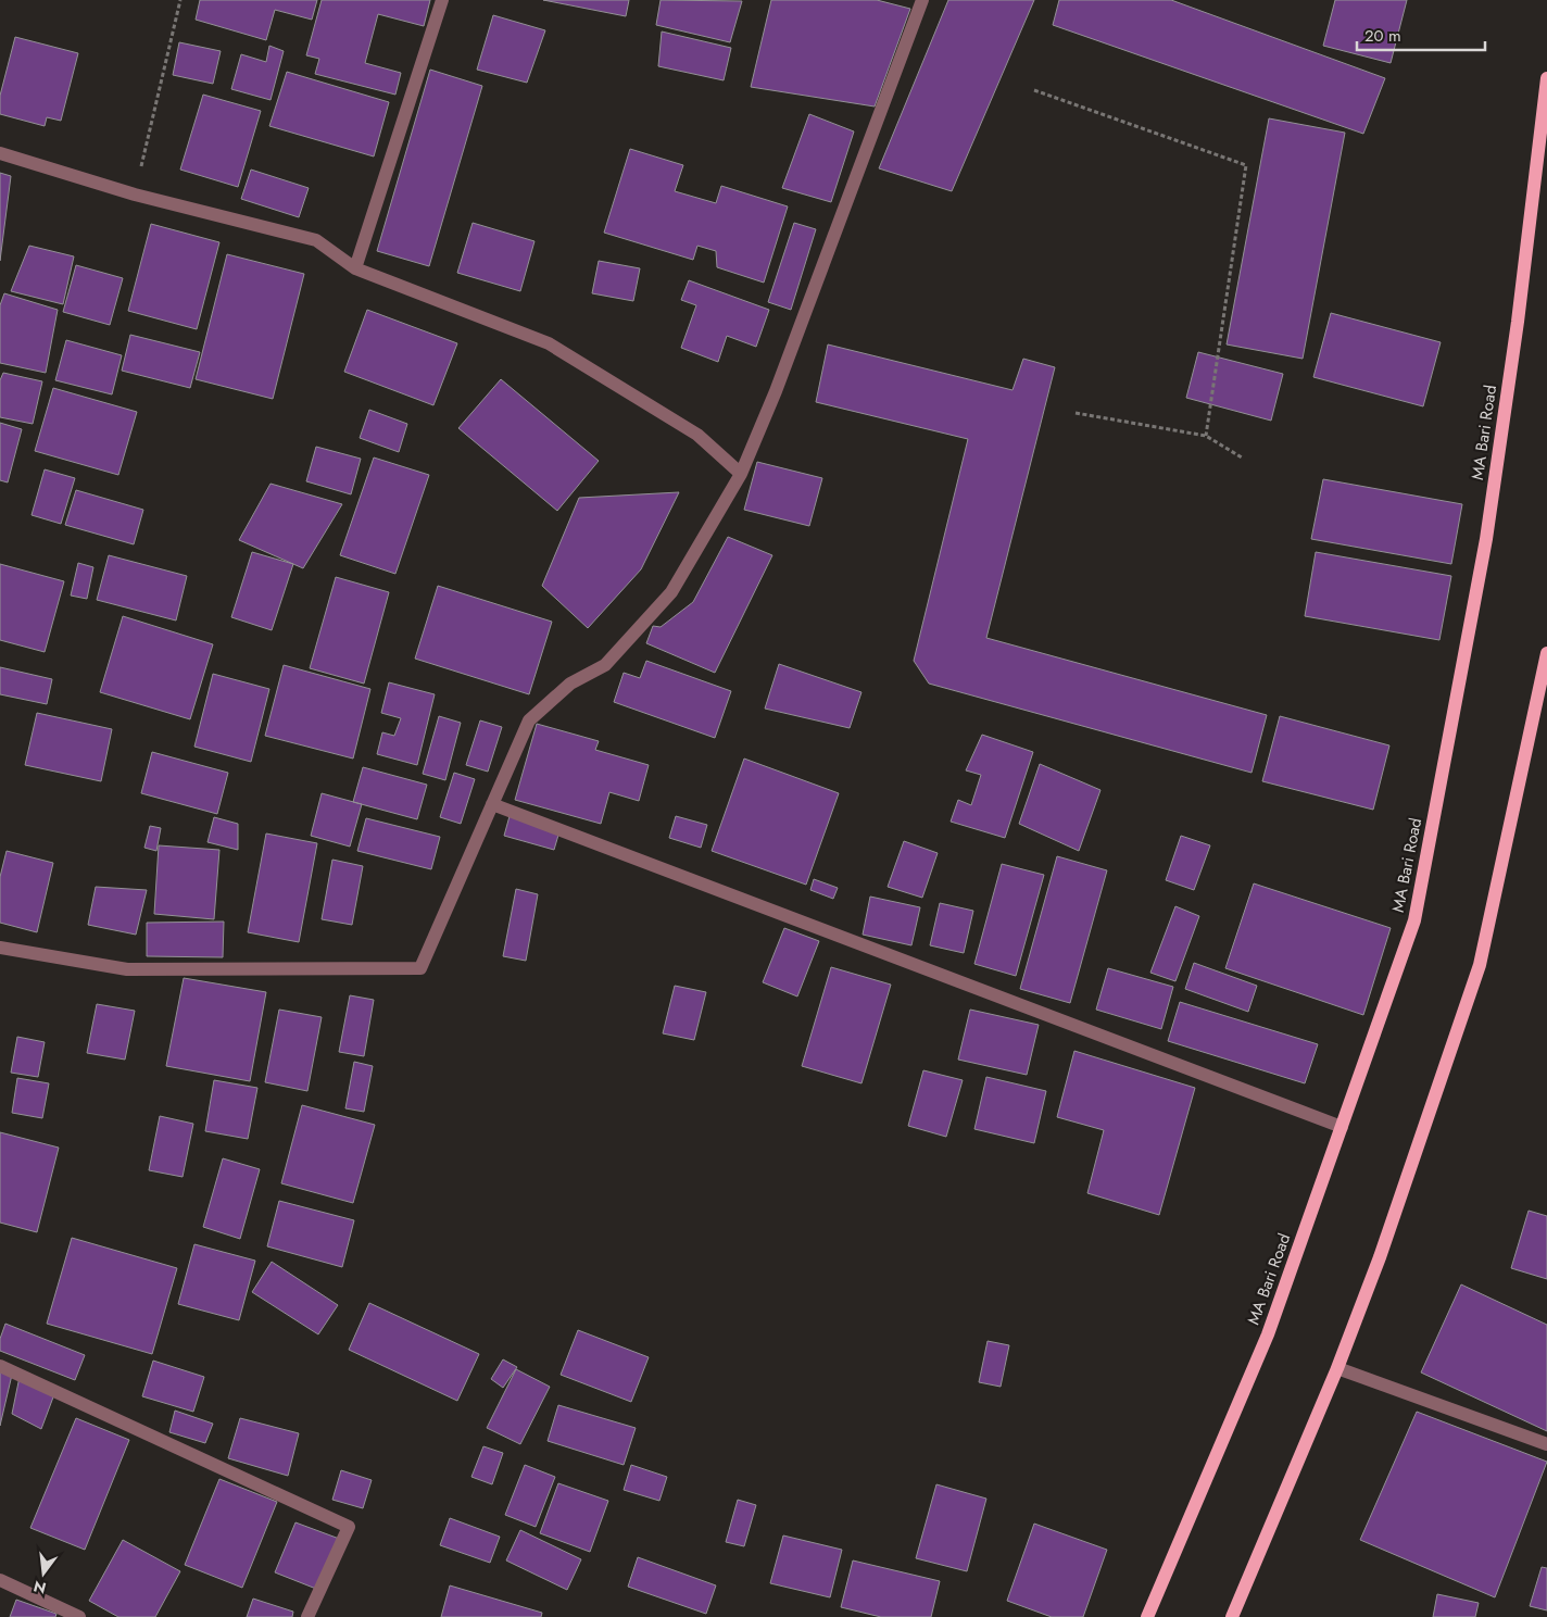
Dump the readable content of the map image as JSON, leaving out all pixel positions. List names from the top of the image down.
{
  "streets": {
    "main road": ["MA Bari Road"]
  },
  "scale_bar": "20 m",
  "north": "bottom"
}
